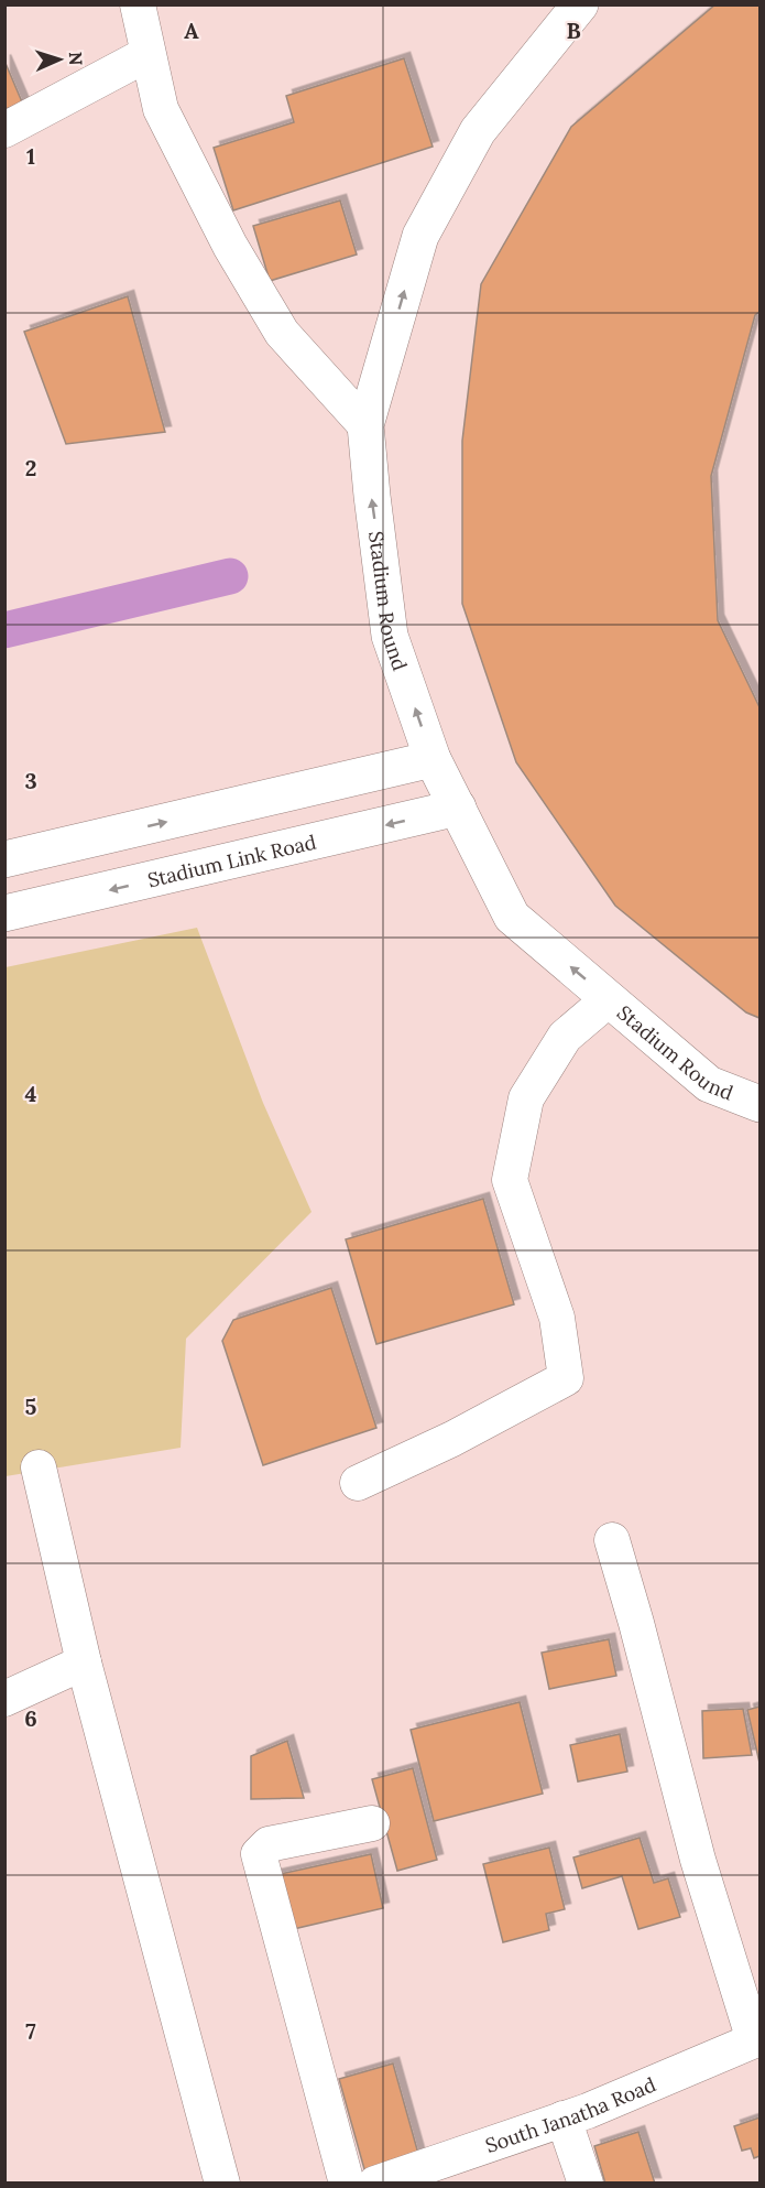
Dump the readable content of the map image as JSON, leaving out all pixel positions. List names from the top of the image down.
{
  "streets": {
    "street": ["Stadium Round", "Stadium Link Road", "South Janatha Road"]
  },
  "crossings": [
    ["Stadium Round", "Stadium Link Road"]
  ],
  "one_way": ["Stadium Round"],
  "north": "right",
  "grid": {
    "columns": ["A", "B"],
    "rows": [
      "1",
      "2",
      "3",
      "4",
      "5",
      "6",
      "7"
    ]
  }
}
